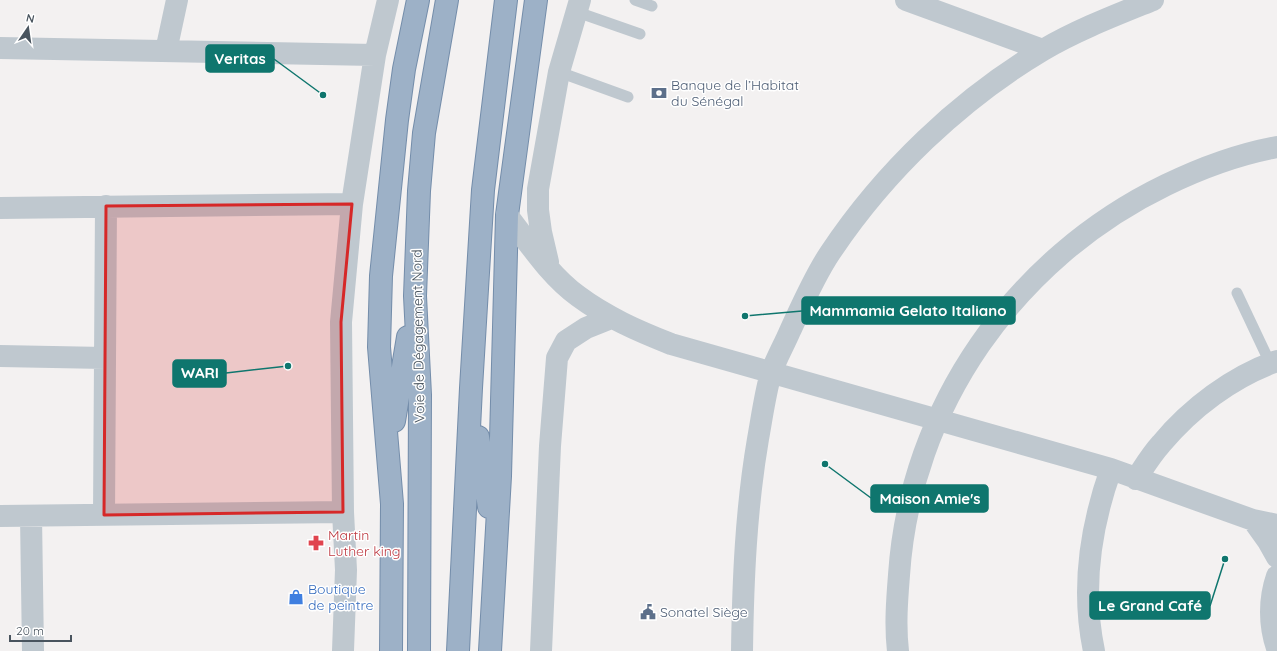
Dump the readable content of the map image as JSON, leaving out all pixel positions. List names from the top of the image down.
{
  "streets": {
    "highway": ["Voie de Dégagement Nord"]
  },
  "places": {
    "bank": ["Banque de l’Habitat du Sénégal"],
    "other": [
      "Veritas",
      "Mammamia Gelato Italiano",
      "WARI",
      "Maison Amie's",
      "Le Grand Café"
    ],
    "pharmacy": ["Martin Luther king"],
    "shop": ["Boutique de peintre"],
    "public building": ["Sonatel Siège"]
  },
  "scale_bar": "20 m",
  "north": "top"
}
